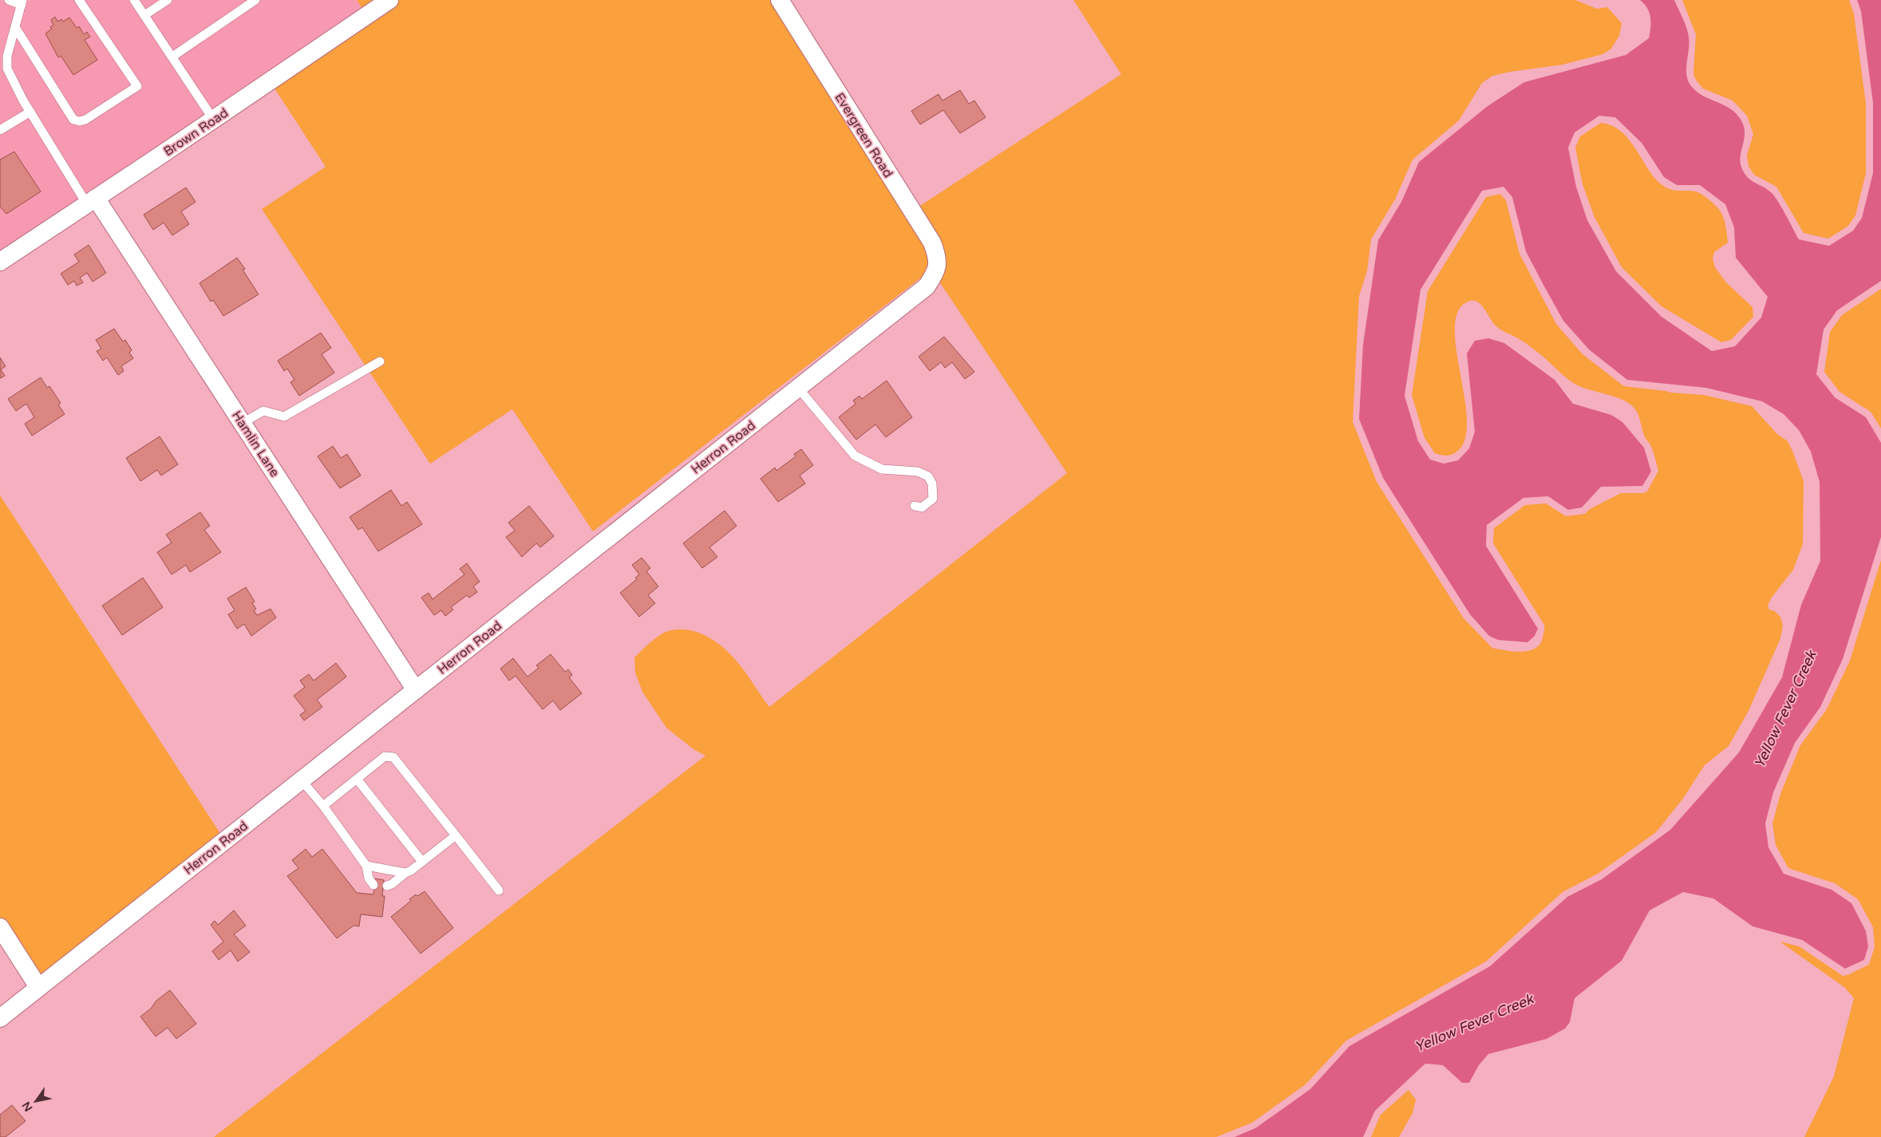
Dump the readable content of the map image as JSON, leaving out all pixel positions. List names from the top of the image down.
{
  "streets": {
    "street": [
      "Brown Road",
      "Evergreen Road",
      "Hamlin Lane",
      "Herron Road"
    ]
  },
  "crossings": [
    ["Brown Road", "Hamlin Lane"],
    ["Evergreen Road", "Herron Road"],
    ["Hamlin Lane", "Herron Road"]
  ],
  "water": ["Yellow Fever Creek"],
  "north": "bottom left"
}
